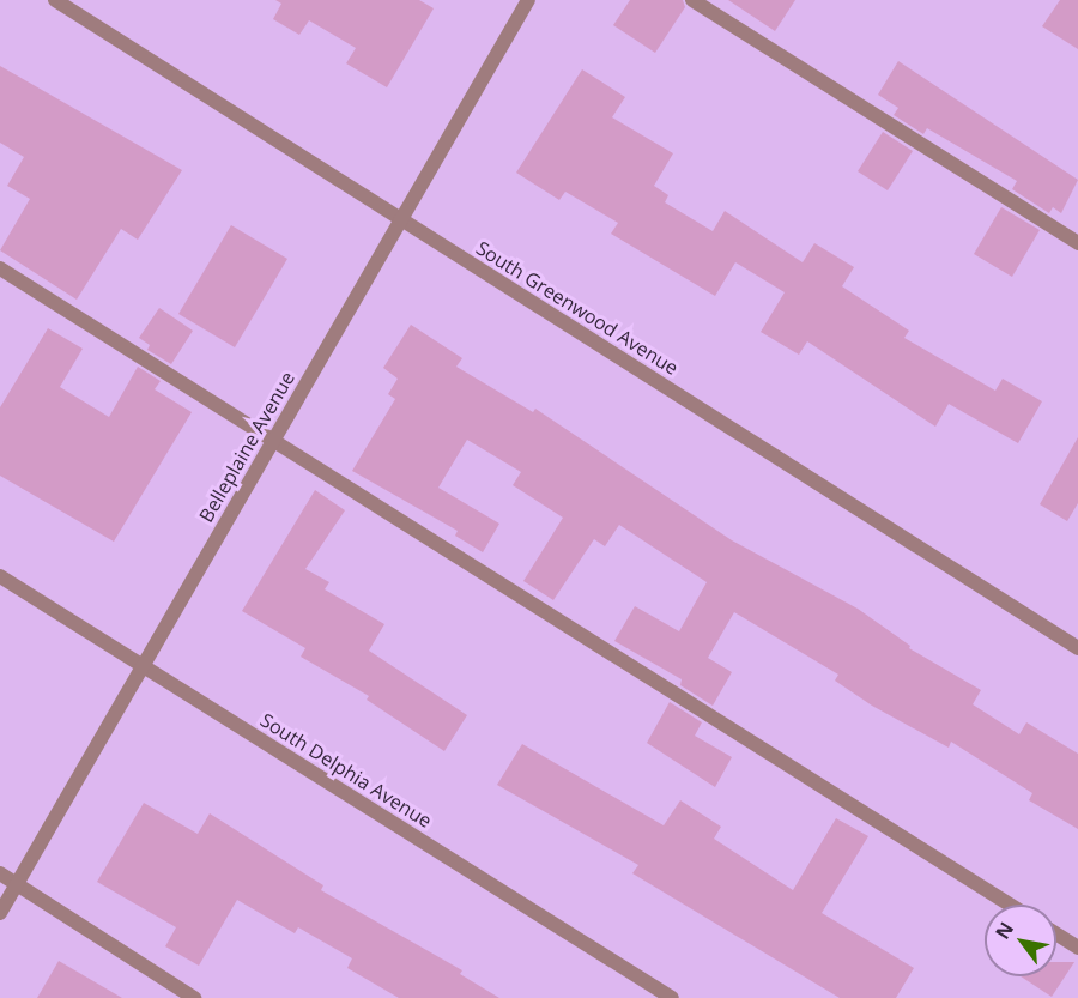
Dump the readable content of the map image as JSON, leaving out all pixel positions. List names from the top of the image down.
{
  "streets": {
    "street": ["South Greenwood Avenue", "Belleplaine Avenue", "South Delphia Avenue"]
  },
  "crossings": [
    ["South Greenwood Avenue", "Belleplaine Avenue"],
    ["Belleplaine Avenue", "South Delphia Avenue"]
  ],
  "north": "top left"
}
